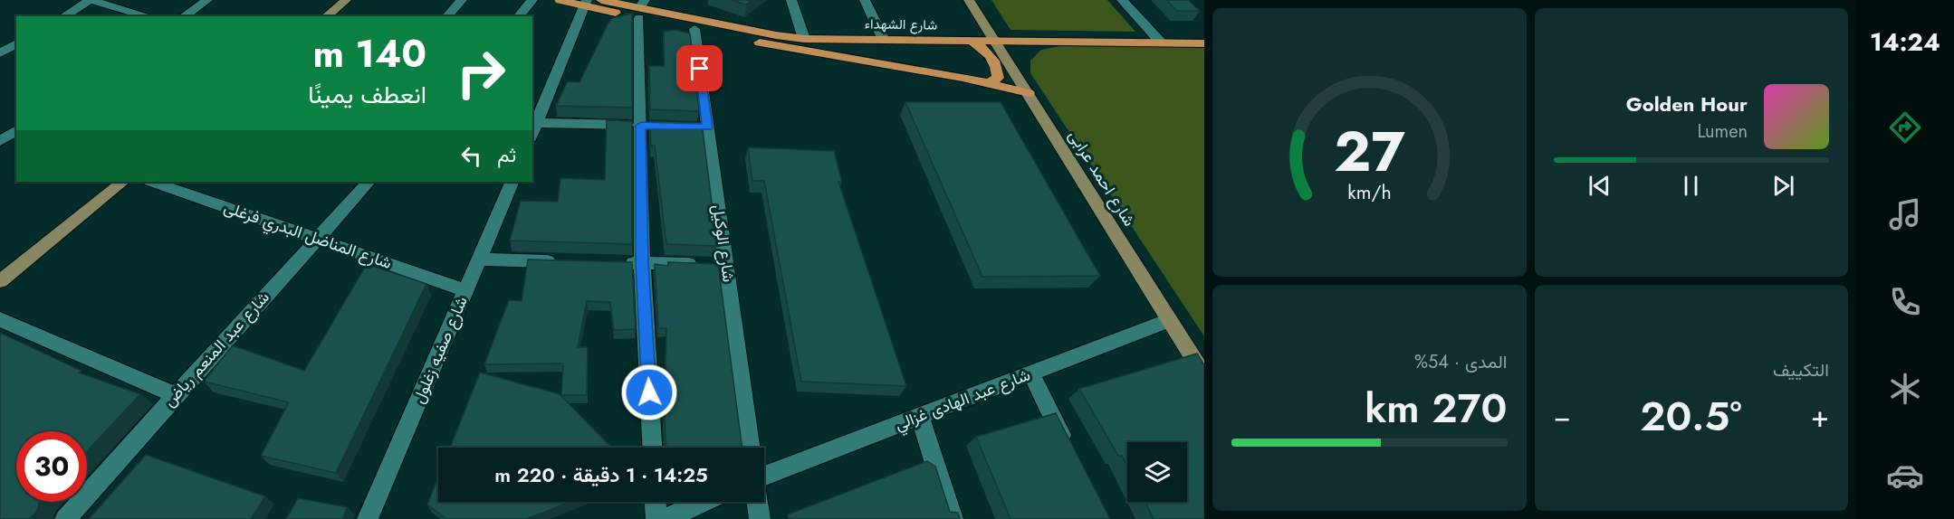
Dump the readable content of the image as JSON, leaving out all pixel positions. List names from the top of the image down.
{
  "streets": {
    "highway": ["شارع الشهداء"],
    "main road": ["شارع احمد عرابى"],
    "street": [
      "شارع المناضل البدري فرغلى",
      "شارع الوكيل",
      "شارع عبد المنعم رياض",
      "شارع صفيه زغلول",
      "شارع عبد الهادى غزالي"
    ]
  },
  "crossings": [
    ["شارع الشهداء", "شارع احمد عرابى"],
    ["شارع الشهداء", "شارع الوكيل"],
    ["شارع احمد عرابى", "شارع عبد الهادى غزالي"],
    ["شارع المناضل البدري فرغلى", "شارع عبد المنعم رياض"],
    ["شارع المناضل البدري فرغلى", "شارع صفيه زغلول"]
  ],
  "page": {
    "tabs": "14:24",
    "turn": ["140 m", "انعطف يمينًا"],
    "song": ["Golden Hour", "Lumen"],
    "then": "ثم",
    "tile": [
      "التكييف",
      ["المدى · 54%", "270 km"]
    ],
    "heat": ["−", "20.5°", "+"],
    "limit": "30",
    "trip": "14:25 · 1 دقيقة · 220 m",
    "gauge": ["27", "km/h"]
  }
}
